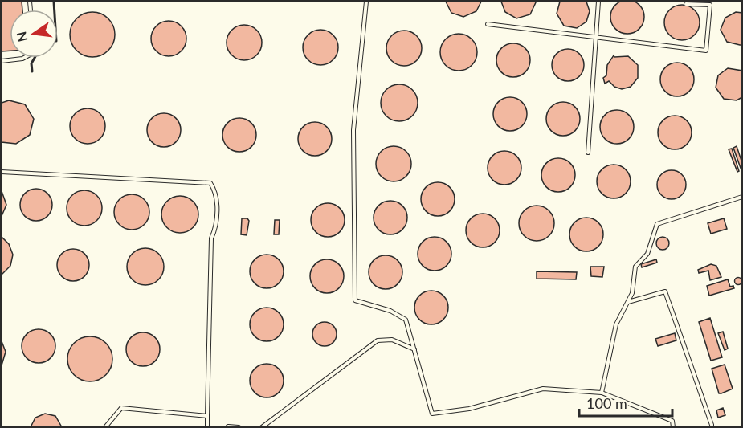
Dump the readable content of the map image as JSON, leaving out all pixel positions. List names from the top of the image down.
{
  "scale_bar": "100 m",
  "north": "left"
}
